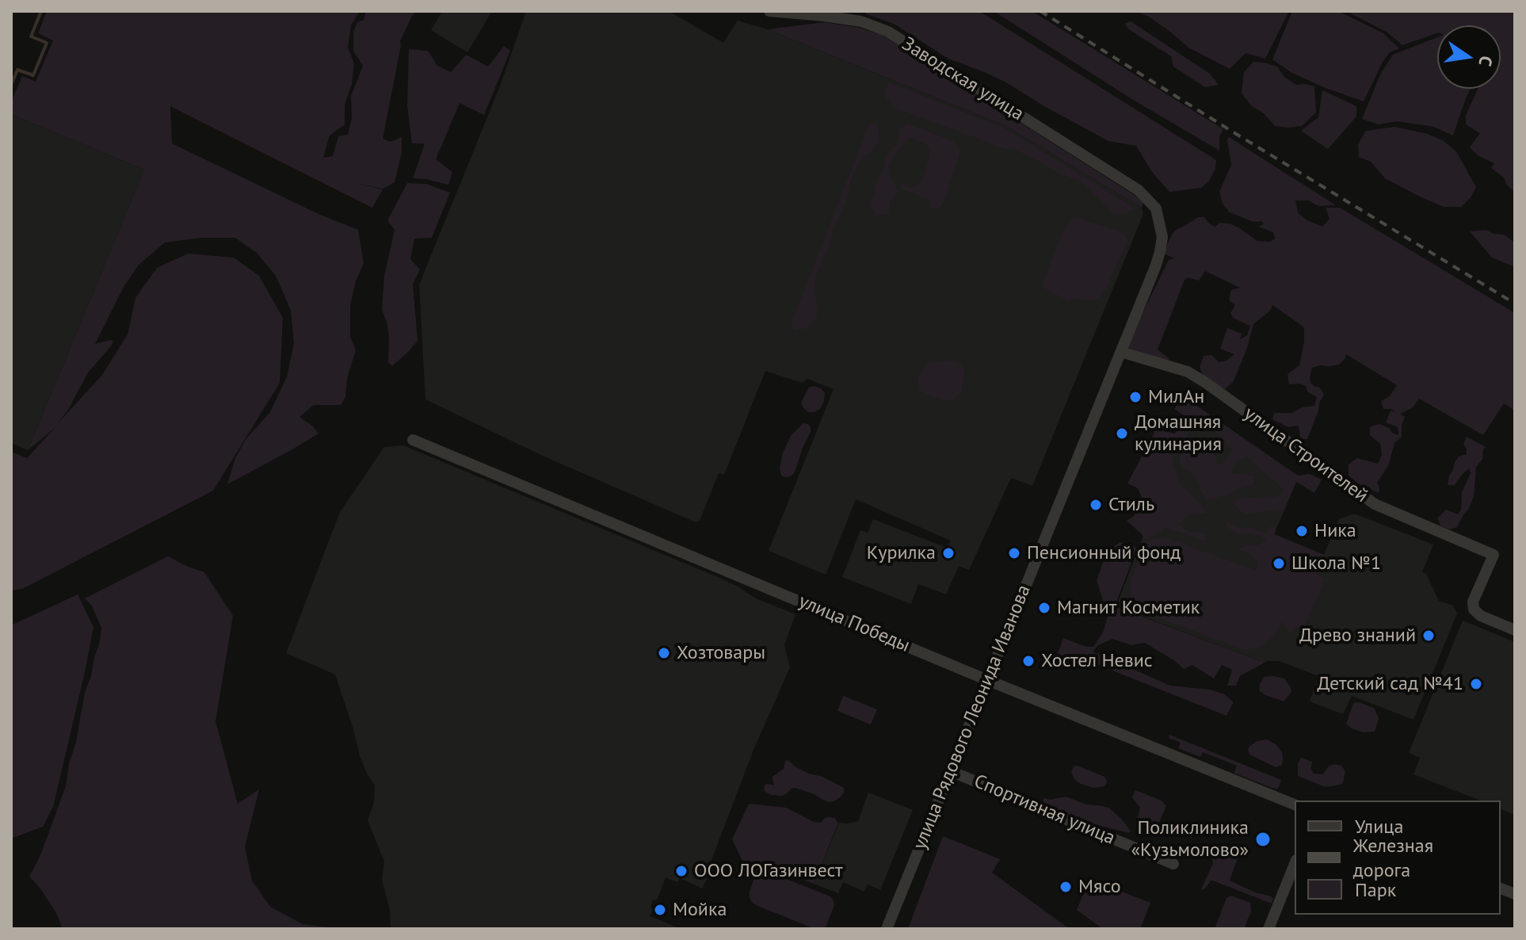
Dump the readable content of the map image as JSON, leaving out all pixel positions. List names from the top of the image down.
{
  "streets": {
    "street": [
      "Заводская улица",
      "улица Строителей",
      "улица Победы",
      "улица Рядового Леонида Иванова",
      "Спортивная улица"
    ]
  },
  "crossings": [
    ["Заводская улица", "улица Рядового Леонида Иванова"],
    ["улица Строителей", "улица Рядового Леонида Иванова"],
    ["улица Победы", "улица Рядового Леонида Иванова"],
    ["улица Рядового Леонида Иванова", "Спортивная улица"]
  ],
  "places": [
    "МилАн",
    "Домашняя кулинария",
    "Стиль",
    "Ника",
    "Курилка",
    "Пенсионный фонд",
    "Школа №1",
    "Магнит Косметик",
    "Древо знаний",
    "Хозтовары",
    "Хостел Невис",
    "Детский сад №41",
    "Поликлиника «Кузьмолово»",
    "ООО ЛОГазинвест",
    "Мясо",
    "Мойка"
  ],
  "legend": ["Улица", "Железная дорога", "Парк"],
  "north": "right"
}
